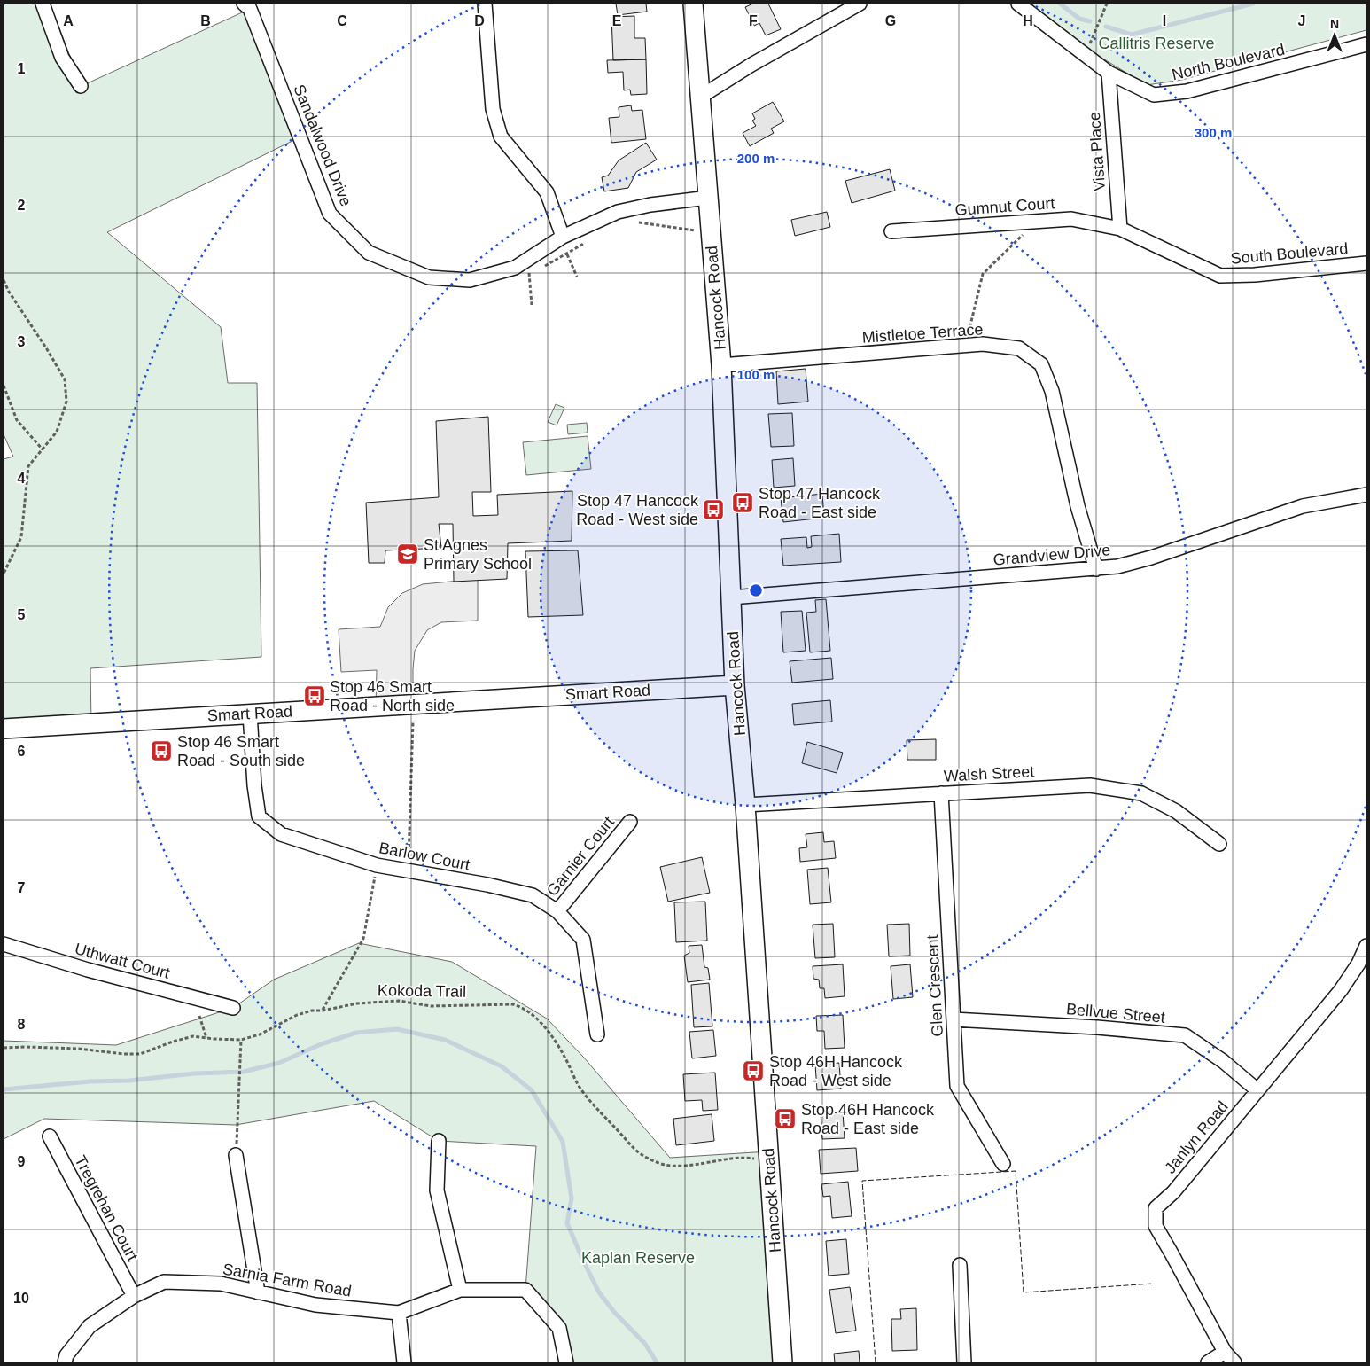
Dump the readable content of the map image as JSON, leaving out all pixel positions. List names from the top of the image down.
{
  "streets": {
    "main road": ["Hancock Road", "Smart Road"],
    "street": [
      "North Boulevard",
      "Sandalwood Drive",
      "Vista Place",
      "Gumnut Court",
      "South Boulevard",
      "Mistletoe Terrace",
      "Grandview Drive",
      "Walsh Street",
      "Barlow Court",
      "Garnier Court",
      "Uthwatt Court",
      "Glen Crescent",
      "Bellvue Street",
      "Janlyn Road",
      "Tregrehan Court",
      "Sarnia Farm Road"
    ],
    "path": ["Kokoda Trail"]
  },
  "crossings": [
    ["North Boulevard", "Vista Place"],
    ["Sandalwood Drive", "Hancock Road"],
    ["Vista Place", "Gumnut Court"],
    ["Vista Place", "South Boulevard"],
    ["Gumnut Court", "South Boulevard"],
    ["Hancock Road", "Mistletoe Terrace"],
    ["Hancock Road", "Grandview Drive"],
    ["Hancock Road", "Smart Road"],
    ["Hancock Road", "Walsh Street"],
    ["Hancock Road", "Kokoda Trail"],
    ["Mistletoe Terrace", "Grandview Drive"],
    ["Smart Road", "Barlow Court"],
    ["Walsh Street", "Glen Crescent"],
    ["Barlow Court", "Garnier Court"],
    ["Glen Crescent", "Bellvue Street"],
    ["Bellvue Street", "Janlyn Road"],
    ["Tregrehan Court", "Sarnia Farm Road"]
  ],
  "parks": ["Callitris Reserve", "Kaplan Reserve"],
  "places": {
    "bus stop": [
      "Stop 47 Hancock Road - East side",
      "Stop 47 Hancock Road - West side",
      "Stop 46 Smart Road - North side",
      "Stop 46 Smart Road - South side",
      "Stop 46H Hancock Road - West side",
      "Stop 46H Hancock Road - East side"
    ],
    "school or university": ["St Agnes Primary School"]
  },
  "north": "top",
  "grid": {
    "columns": [
      "A",
      "B",
      "C",
      "D",
      "E",
      "F",
      "G",
      "H",
      "I",
      "J"
    ],
    "rows": [
      "1",
      "2",
      "3",
      "4",
      "5",
      "6",
      "7",
      "8",
      "9",
      "10"
    ]
  },
  "rings": ["300 m", "200 m", "100 m"]
}
